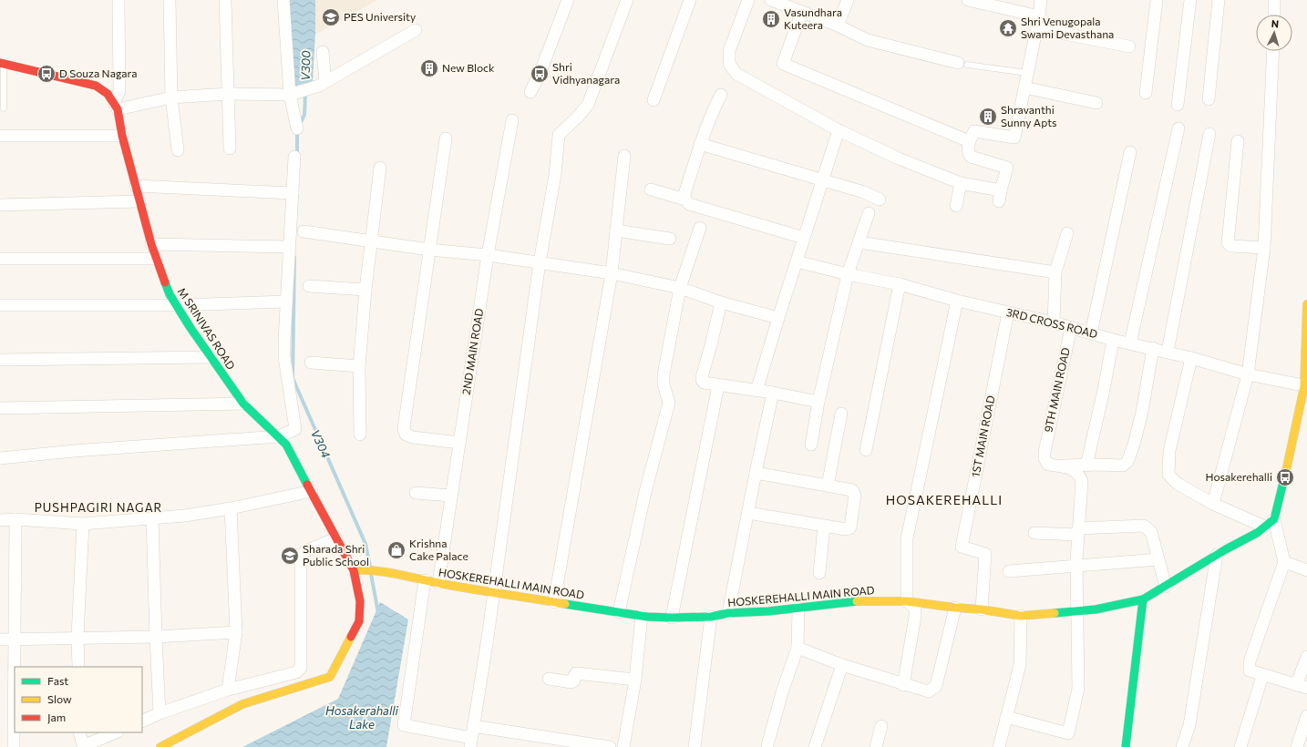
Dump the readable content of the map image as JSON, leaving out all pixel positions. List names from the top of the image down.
{
  "streets": {
    "street": [
      "3RD CROSS ROAD",
      "M SRINIVAS ROAD",
      "2ND MAIN ROAD",
      "9TH MAIN ROAD",
      "1ST MAIN ROAD",
      "HOSKEREHALLI MAIN ROAD"
    ]
  },
  "crossings": [
    ["3RD CROSS ROAD", "9TH MAIN ROAD"],
    ["3RD CROSS ROAD", "1ST MAIN ROAD"],
    ["M SRINIVAS ROAD", "HOSKEREHALLI MAIN ROAD"],
    ["2ND MAIN ROAD", "HOSKEREHALLI MAIN ROAD"],
    ["1ST MAIN ROAD", "HOSKEREHALLI MAIN ROAD"]
  ],
  "districts": ["HOSAKEREHALLI", "PUSHPAGIRI NAGAR"],
  "water": ["V300", "V304", "Hosakerahalli Lake"],
  "places": {
    "school or university": ["PES University", "Sharada Shri Public School"],
    "building": ["Vasundhara Kuteera", "New Block", "Shravanthi Sunny Apts"],
    "temple": ["Shri Venugopala Swami Devasthana"],
    "bus stop": ["D Souza Nagara", "Shri Vidhyanagara", "Hosakerehalli"],
    "shop": ["Krishna Cake Palace"]
  },
  "legend": ["Fast", "Slow", "Jam"],
  "north": "top"
}
